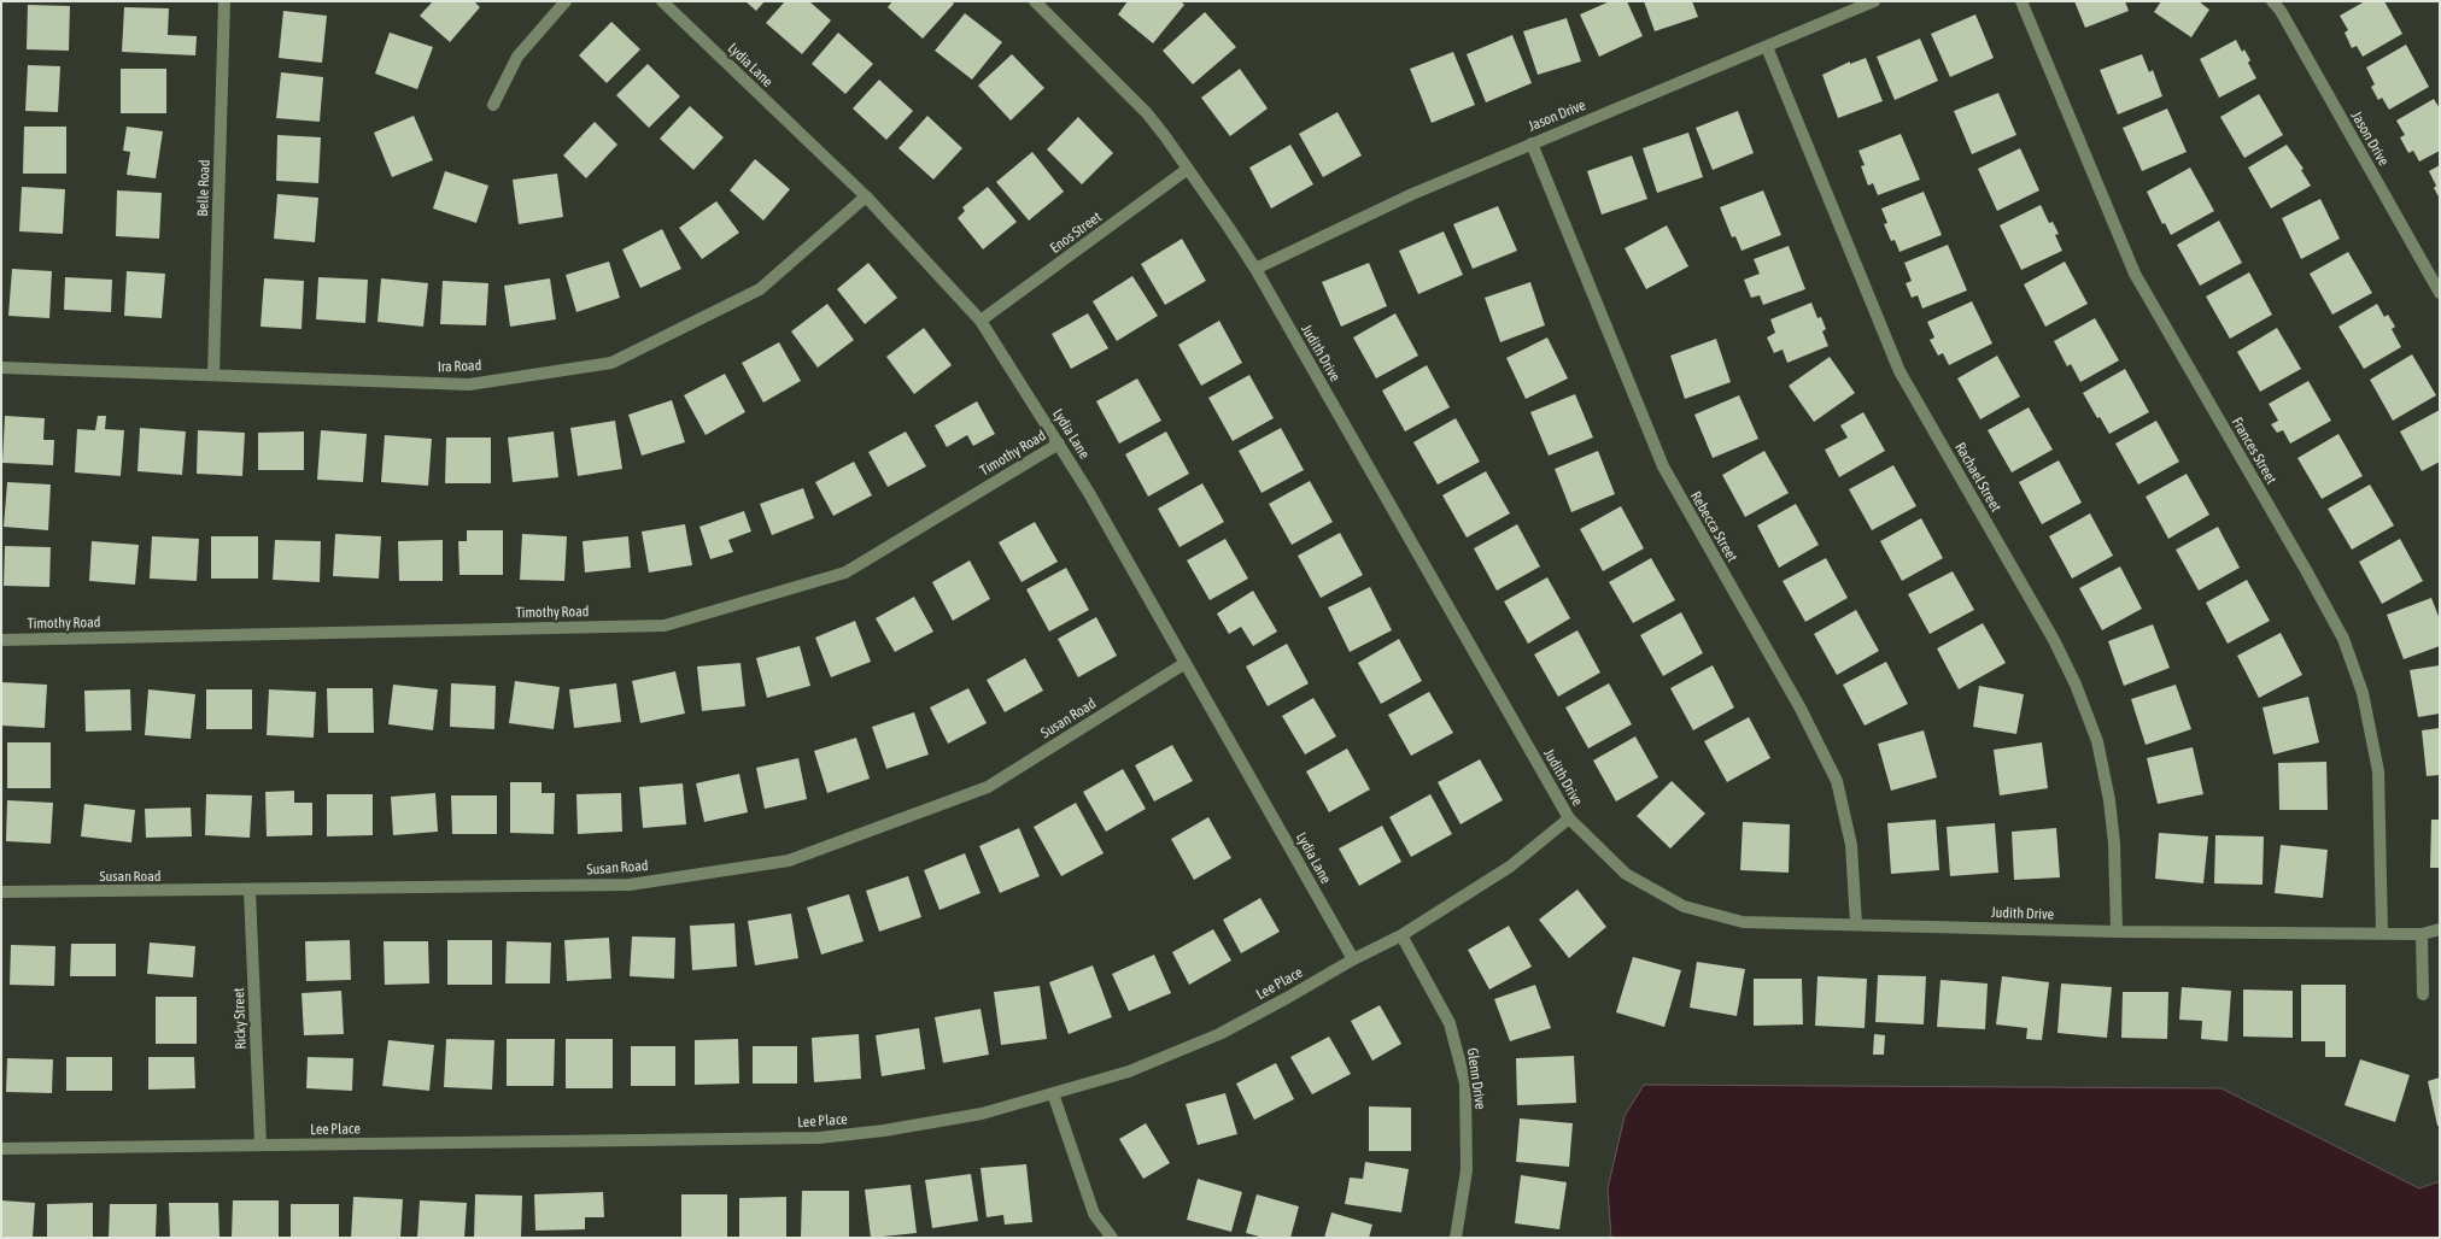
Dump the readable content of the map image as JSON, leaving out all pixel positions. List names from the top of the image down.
{
  "streets": {
    "street": [
      "Lydia Lane",
      "Jason Drive",
      "Belle Road",
      "Enos Street",
      "Judith Drive",
      "Ira Road",
      "Frances Street",
      "Timothy Road",
      "Rachael Street",
      "Rebecca Street",
      "Susan Road",
      "Lee Place",
      "Ricky Street",
      "Glenn Drive"
    ]
  },
  "crossings": [
    ["Lydia Lane", "Enos Street"],
    ["Lydia Lane", "Ira Road"],
    ["Lydia Lane", "Timothy Road"],
    ["Lydia Lane", "Susan Road"],
    ["Lydia Lane", "Lee Place"],
    ["Jason Drive", "Judith Drive"],
    ["Jason Drive", "Rachael Street"],
    ["Jason Drive", "Rebecca Street"],
    ["Belle Road", "Ira Road"],
    ["Enos Street", "Judith Drive"],
    ["Judith Drive", "Frances Street"],
    ["Judith Drive", "Rachael Street"],
    ["Judith Drive", "Rebecca Street"],
    ["Judith Drive", "Lee Place"],
    ["Susan Road", "Ricky Street"],
    ["Lee Place", "Ricky Street"],
    ["Lee Place", "Glenn Drive"]
  ]
}
